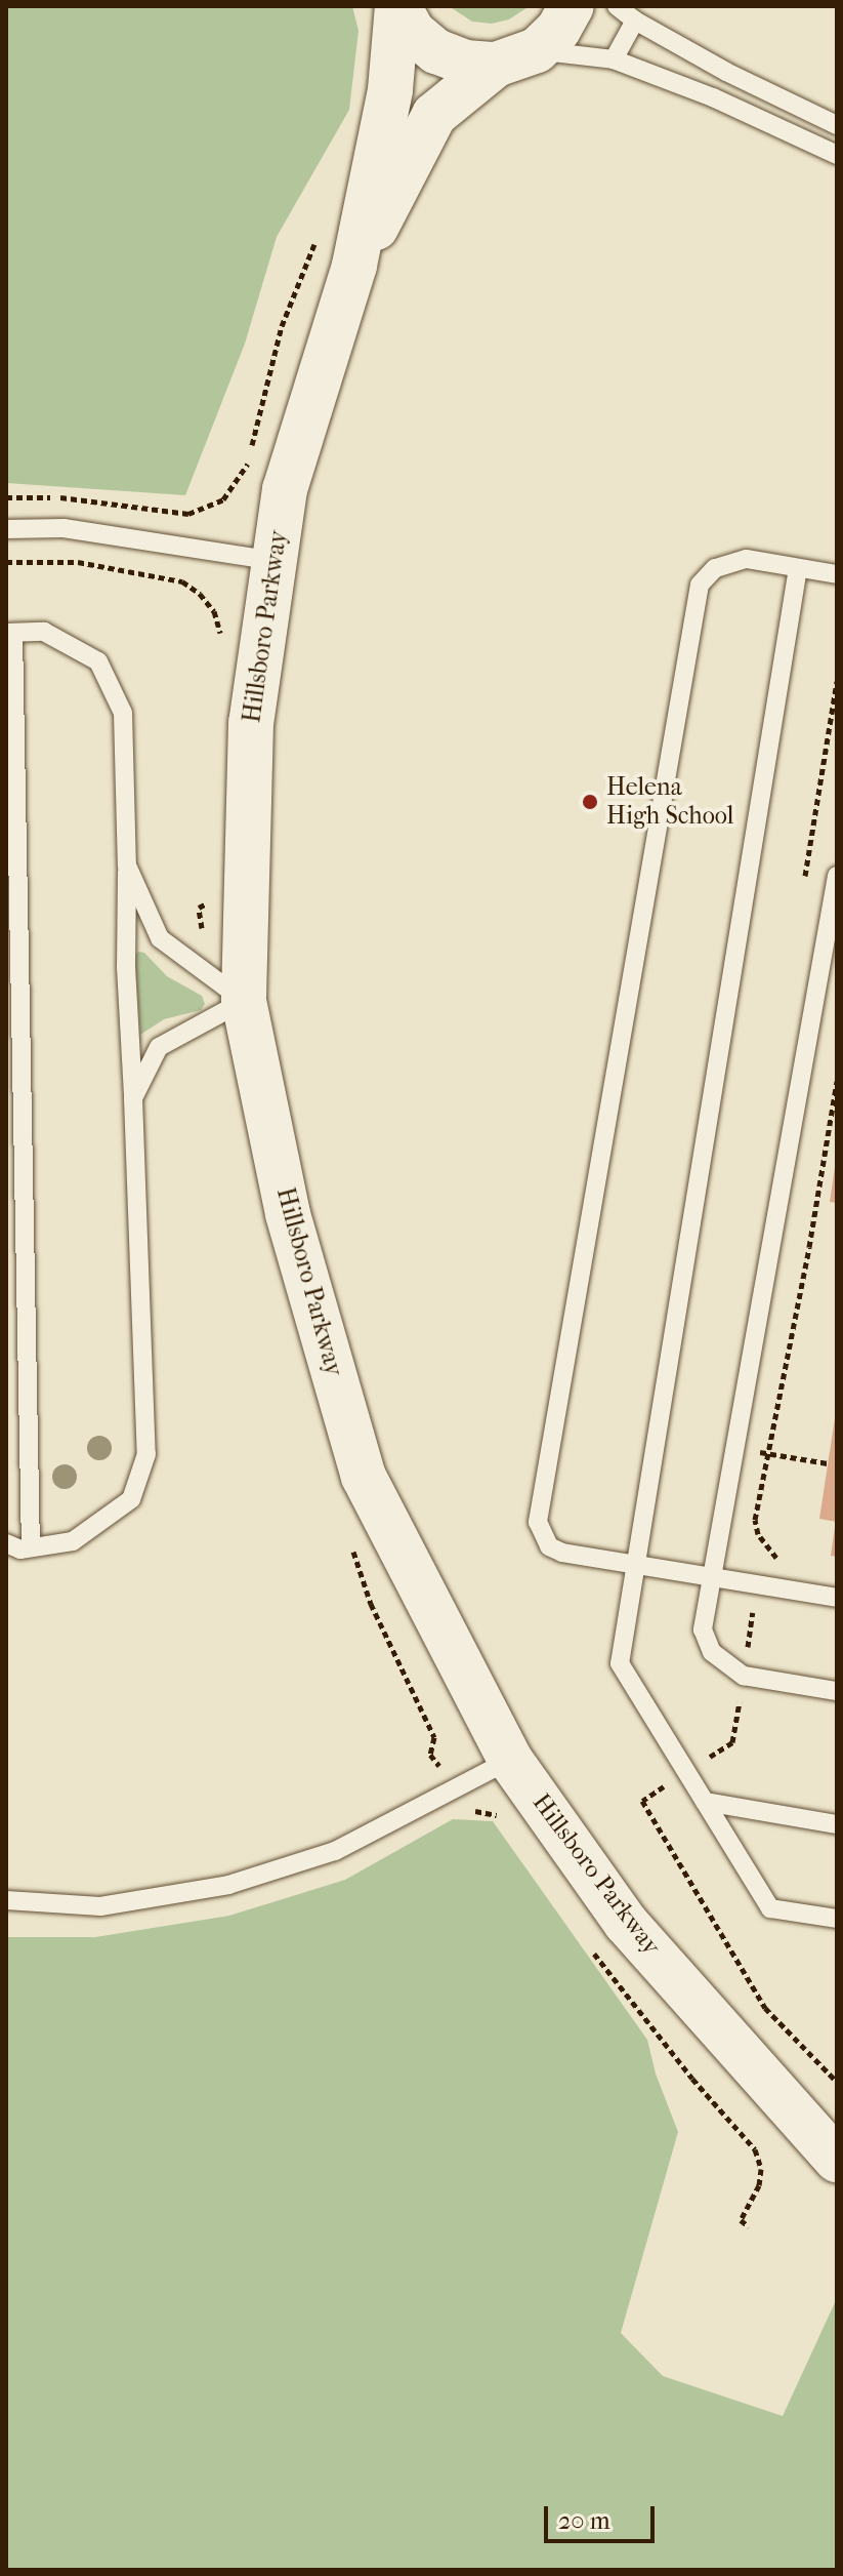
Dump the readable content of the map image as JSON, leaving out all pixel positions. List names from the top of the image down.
{
  "streets": {
    "street": ["Hillsboro Parkway"]
  },
  "places": ["Helena High School"],
  "scale_bar": "20 m"
}
